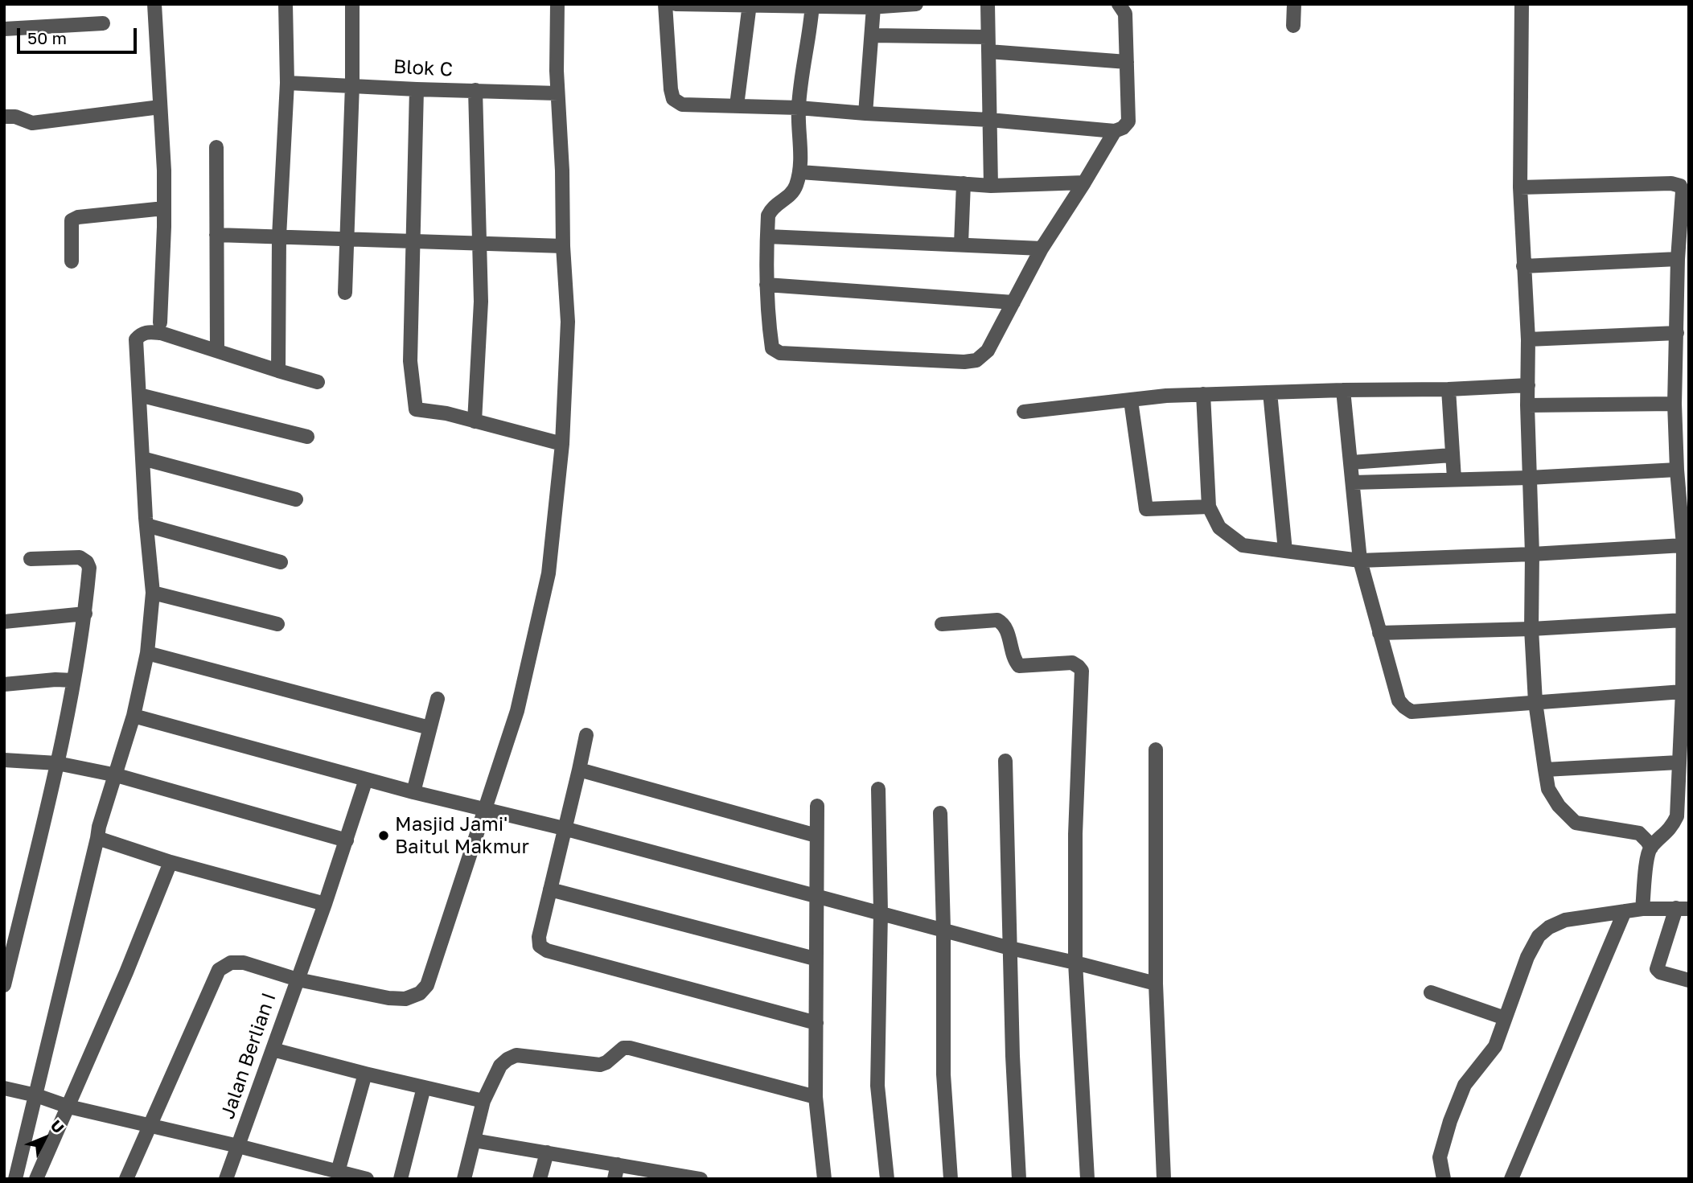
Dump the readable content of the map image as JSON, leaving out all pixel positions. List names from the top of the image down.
{
  "streets": {
    "street": ["Blok C", "Jalan Berlian I"]
  },
  "places": ["Masjid Jami' Baitul Makmur"],
  "scale_bar": "50 m",
  "north": "top right"
}
